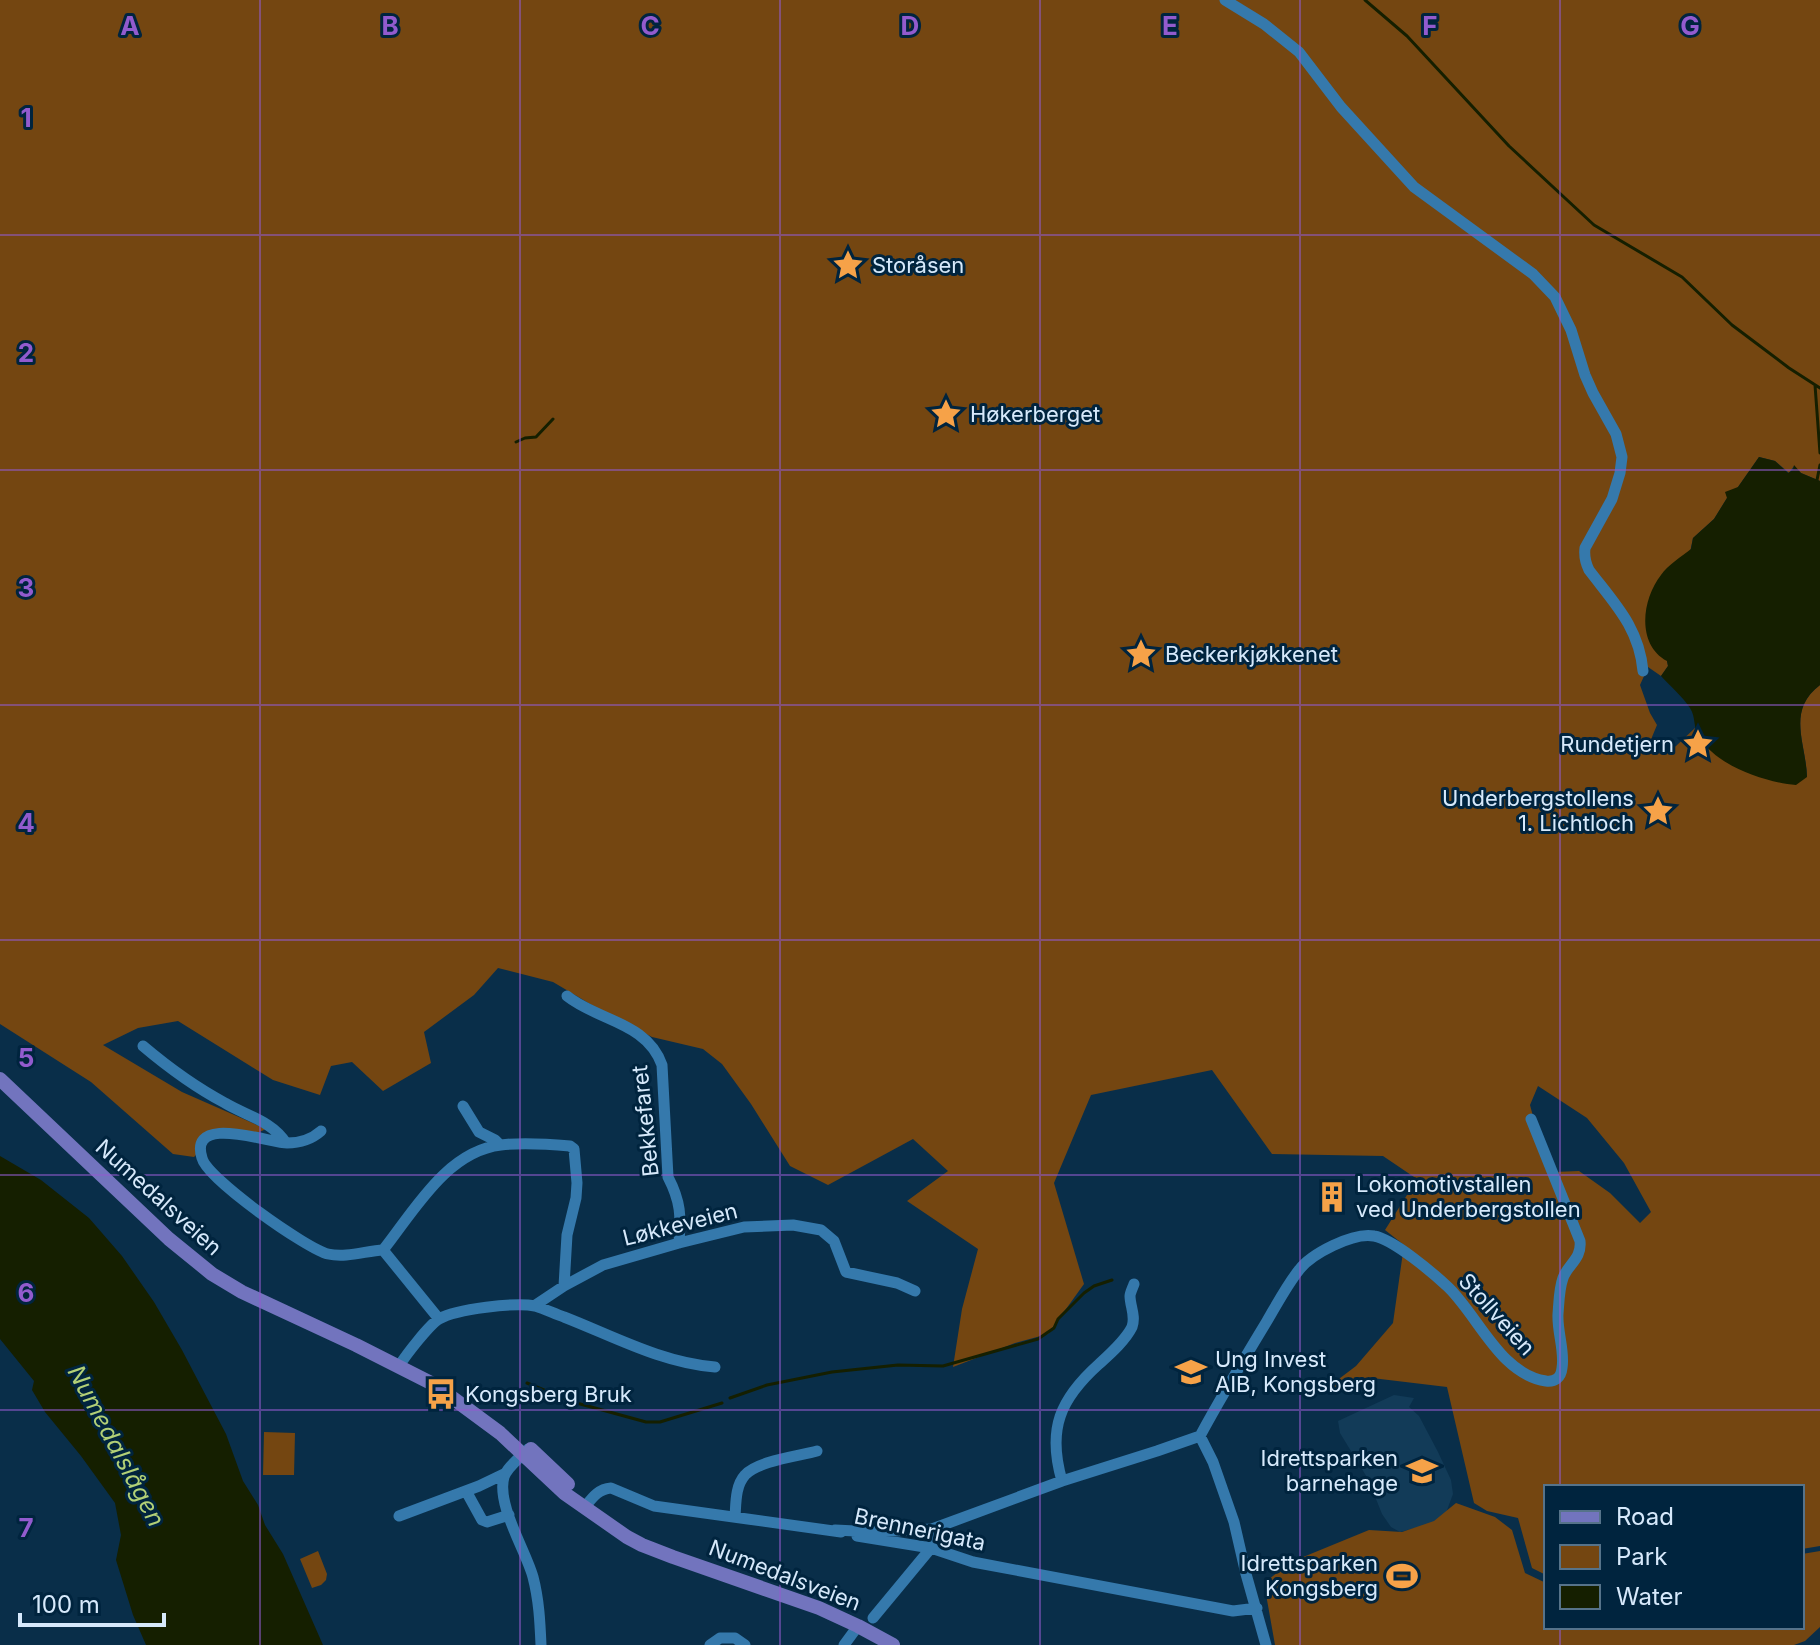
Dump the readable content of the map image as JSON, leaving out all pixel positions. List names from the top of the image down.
{
  "streets": {
    "main road": ["Numedalsveien"],
    "street": [
      "Bekkefaret",
      "Løkkeveien",
      "Stollveien",
      "Brennerigata"
    ]
  },
  "crossings": [
    ["Bekkefaret", "Løkkeveien"],
    ["Numedalsveien", "Brennerigata"]
  ],
  "water": ["Numedalslågen"],
  "places": {
    "place": [
      "Storåsen",
      "Høkerberget",
      "Beckerkjøkkenet",
      "Rundetjern",
      "Underbergstollens 1. Lichtloch"
    ],
    "building": ["Lokomotivstallen ved Underbergstollen"],
    "school or university": ["Ung Invest AIB, Kongsberg", "Idrettsparken barnehage"],
    "bus stop": ["Kongsberg Bruk"],
    "sports": ["Idrettsparken Kongsberg"]
  },
  "legend": ["Road", "Park", "Water"],
  "scale_bar": "100 m",
  "grid": {
    "columns": [
      "A",
      "B",
      "C",
      "D",
      "E",
      "F",
      "G"
    ],
    "rows": [
      "1",
      "2",
      "3",
      "4",
      "5",
      "6",
      "7"
    ]
  }
}
